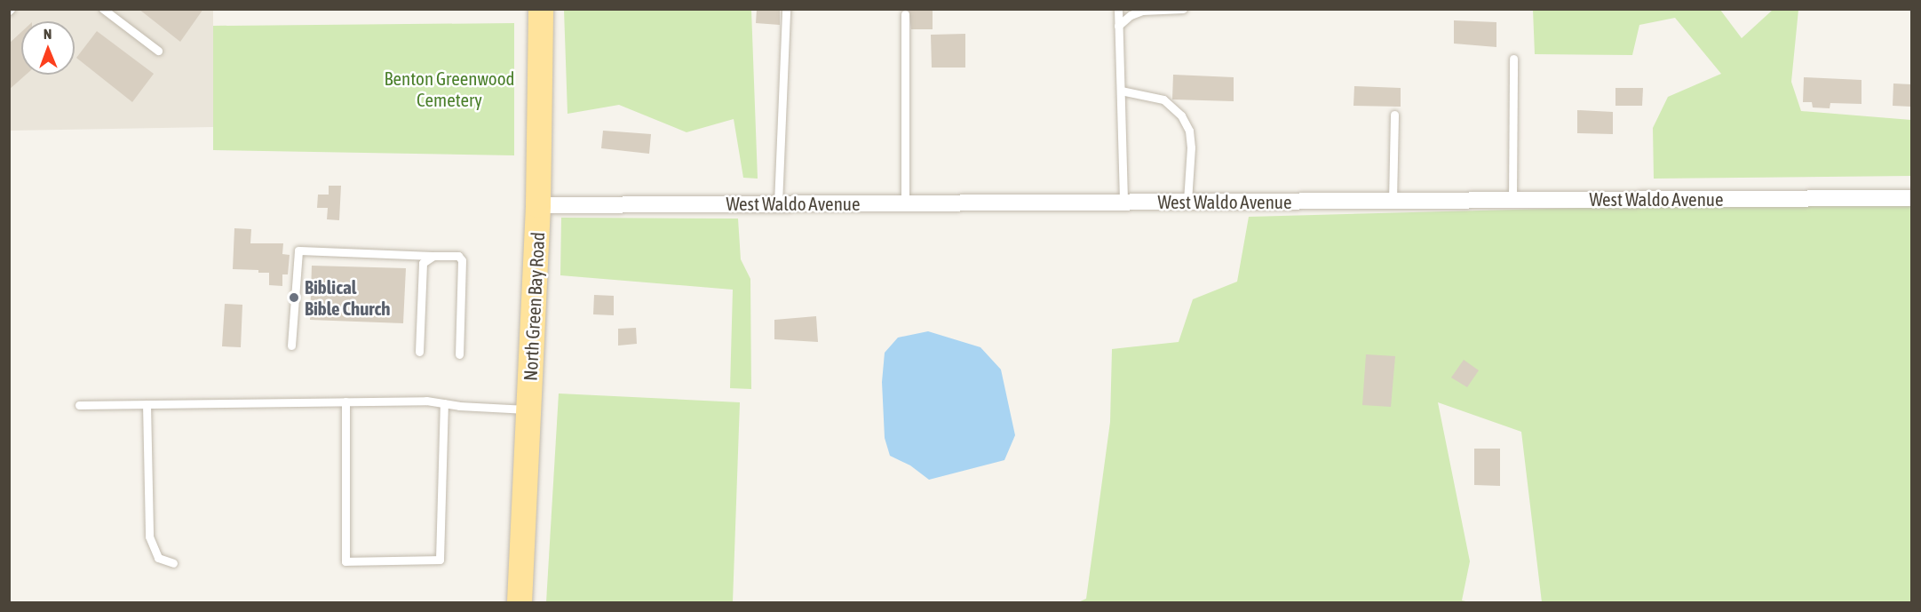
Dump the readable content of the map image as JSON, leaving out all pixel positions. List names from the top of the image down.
{
  "streets": {
    "main road": ["North Green Bay Road"],
    "street": ["West Waldo Avenue"]
  },
  "crossings": [
    ["West Waldo Avenue", "North Green Bay Road"]
  ],
  "parks": ["Benton Greenwood Cemetery"],
  "places": ["Biblical Bible Church"],
  "north": "top"
}
